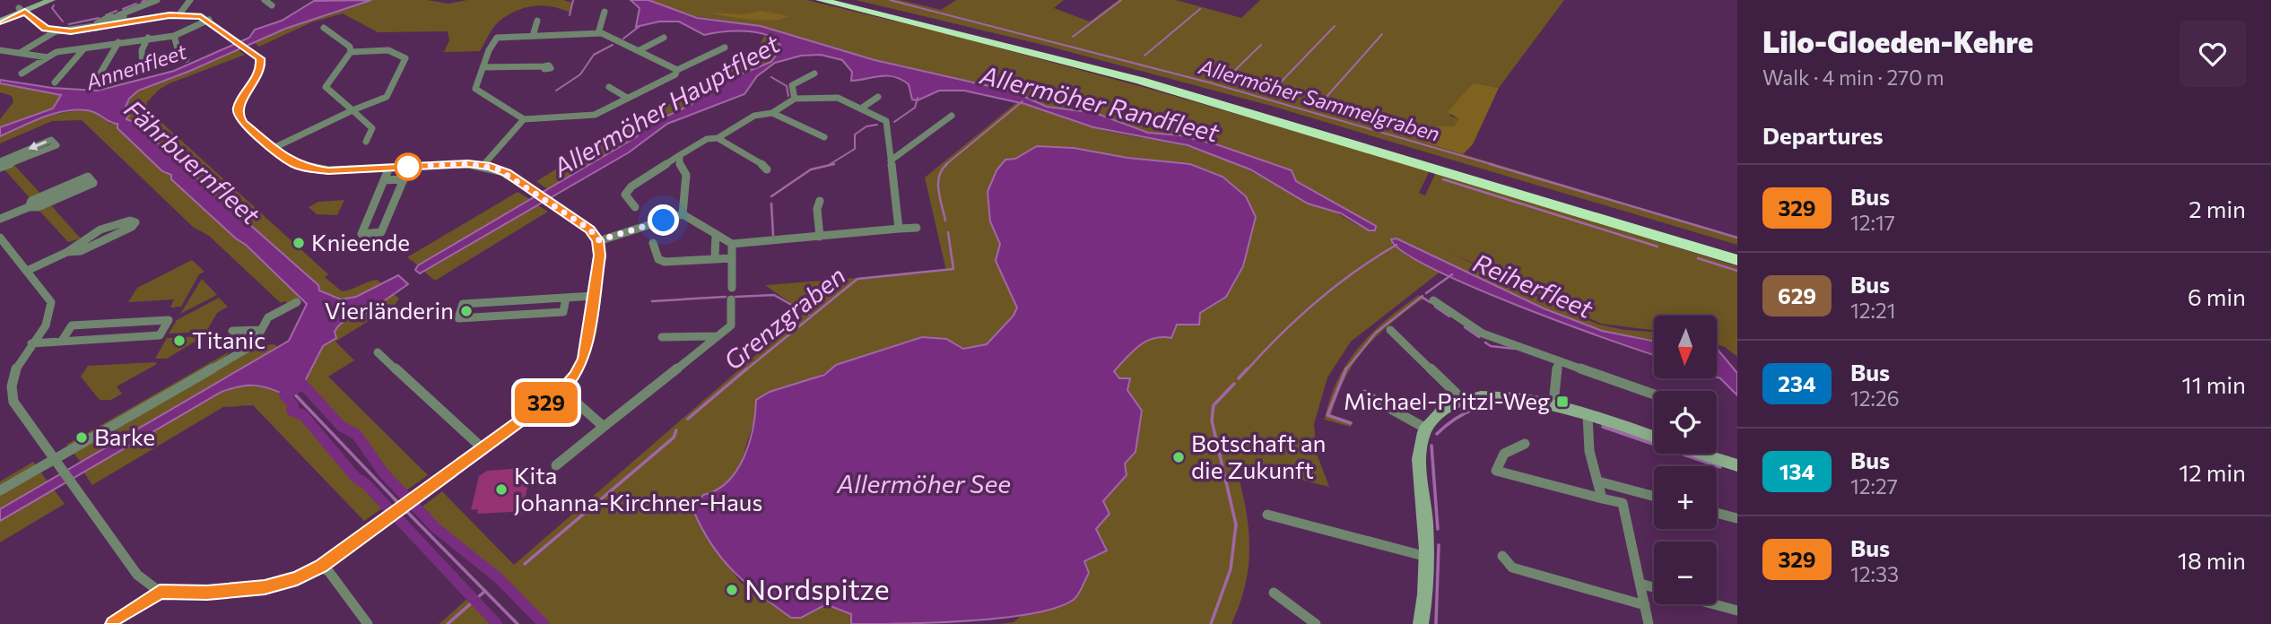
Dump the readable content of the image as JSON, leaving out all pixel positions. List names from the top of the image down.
{
  "water": [
    "Annenfleet",
    "Allermöher Sammelgraben",
    "Allermöher Randfleet",
    "Allermöher Hauptfleet",
    "Fährbuernfleet",
    "Reiherfleet",
    "Grenzgraben",
    "Allermöher See"
  ],
  "places": {
    "other": [
      "Knieende",
      "Vierländerin",
      "Titanic",
      "Barke",
      "Botschaft an die Zukunft",
      "Kita Johanna-Kirchner-Haus",
      "Nordspitze"
    ],
    "transit": ["Michael-Pritzl-Weg"]
  },
  "lines": ["bus line 329"],
  "north": "bottom",
  "page": {
    "on_map": "329",
    "heading": [
      ["Lilo-Gloeden-Kehre", "Walk · 4 min · 270 m"],
      "Departures"
    ],
    "list": [
      {
        "mark": "329",
        "name": "Bus",
        "note": "12:17",
        "value": "2 min"
      },
      {
        "mark": "629",
        "name": "Bus",
        "note": "12:21",
        "value": "6 min"
      },
      {
        "mark": "234",
        "name": "Bus",
        "note": "12:26",
        "value": "11 min"
      },
      {
        "mark": "134",
        "name": "Bus",
        "note": "12:27",
        "value": "12 min"
      },
      {
        "mark": "329",
        "name": "Bus",
        "note": "12:33",
        "value": "18 min"
      }
    ],
    "map_buttons": ["+", "−"]
  }
}
